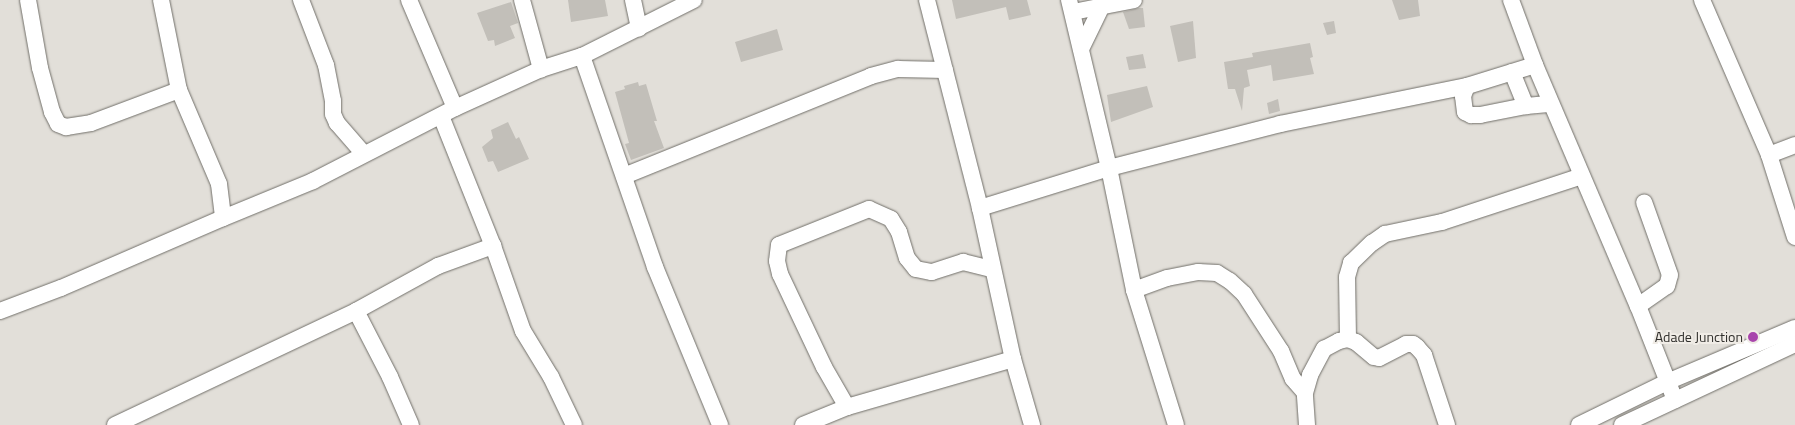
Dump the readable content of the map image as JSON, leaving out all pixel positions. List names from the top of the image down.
{
  "places": ["Adade Junction"]
}
